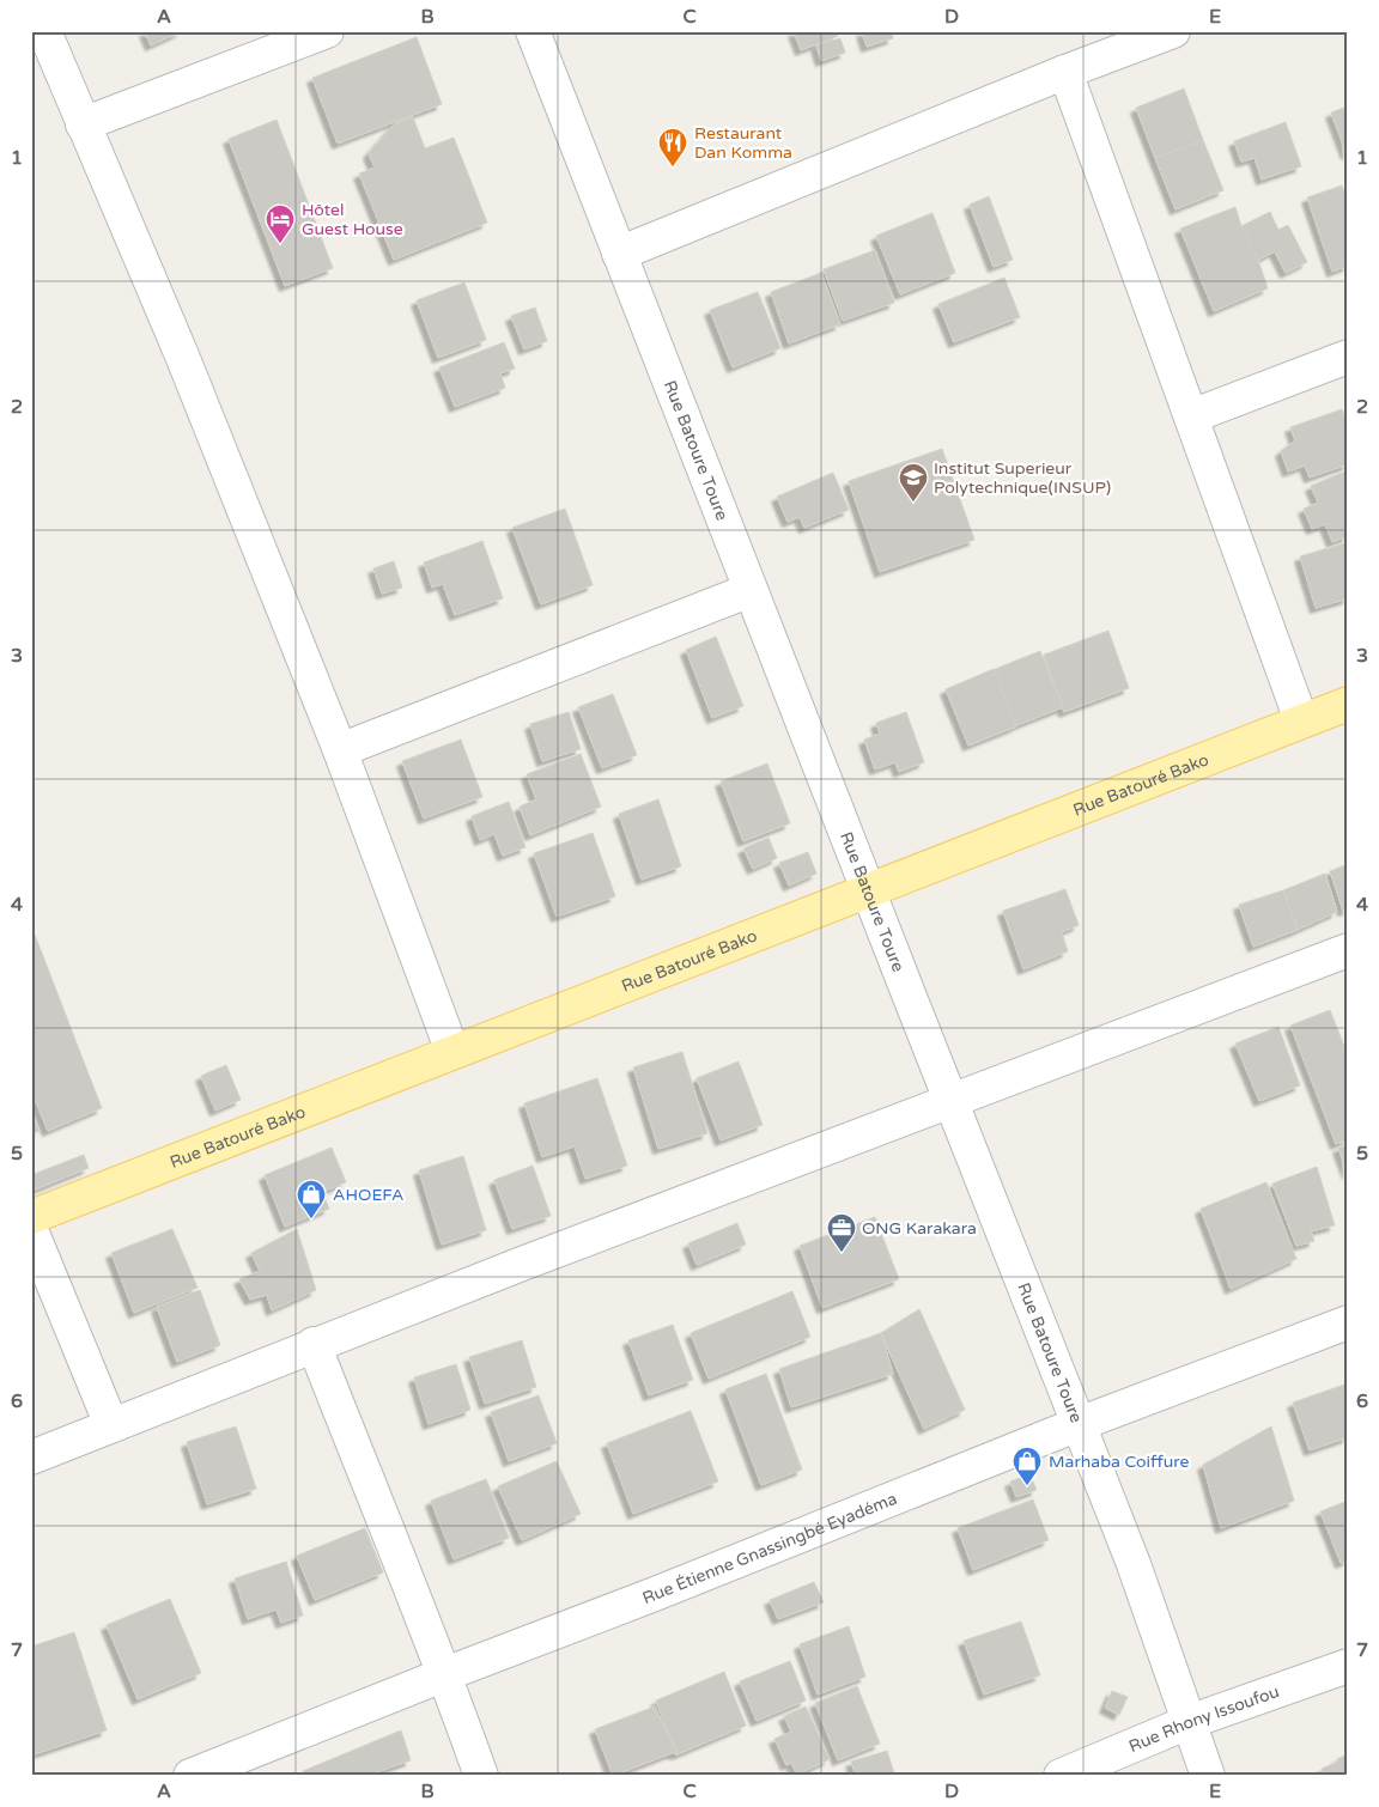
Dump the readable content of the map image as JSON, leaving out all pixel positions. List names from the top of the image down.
{
  "streets": {
    "main road": ["Rue Batouré Bako"],
    "street": ["Rue Batoure Toure", "Rue Étienne Gnassingbé Eyadéma", "Rue Rhony Issoufou"]
  },
  "crossings": [
    ["Rue Batoure Toure", "Rue Batouré Bako"],
    ["Rue Batoure Toure", "Rue Étienne Gnassingbé Eyadéma"],
    ["Rue Batoure Toure", "Rue Rhony Issoufou"]
  ],
  "places": {
    "restaurant": ["Restaurant Dan Komma"],
    "hotel": ["Hôtel Guest House"],
    "school or university": ["Institut Superieur Polytechnique(INSUP)"],
    "shop": ["AHOEFA", "Marhaba Coiffure"],
    "office": ["ONG Karakara"]
  },
  "grid": {
    "columns": [
      "A",
      "B",
      "C",
      "D",
      "E"
    ],
    "rows": [
      "1",
      "2",
      "3",
      "4",
      "5",
      "6",
      "7"
    ]
  }
}
